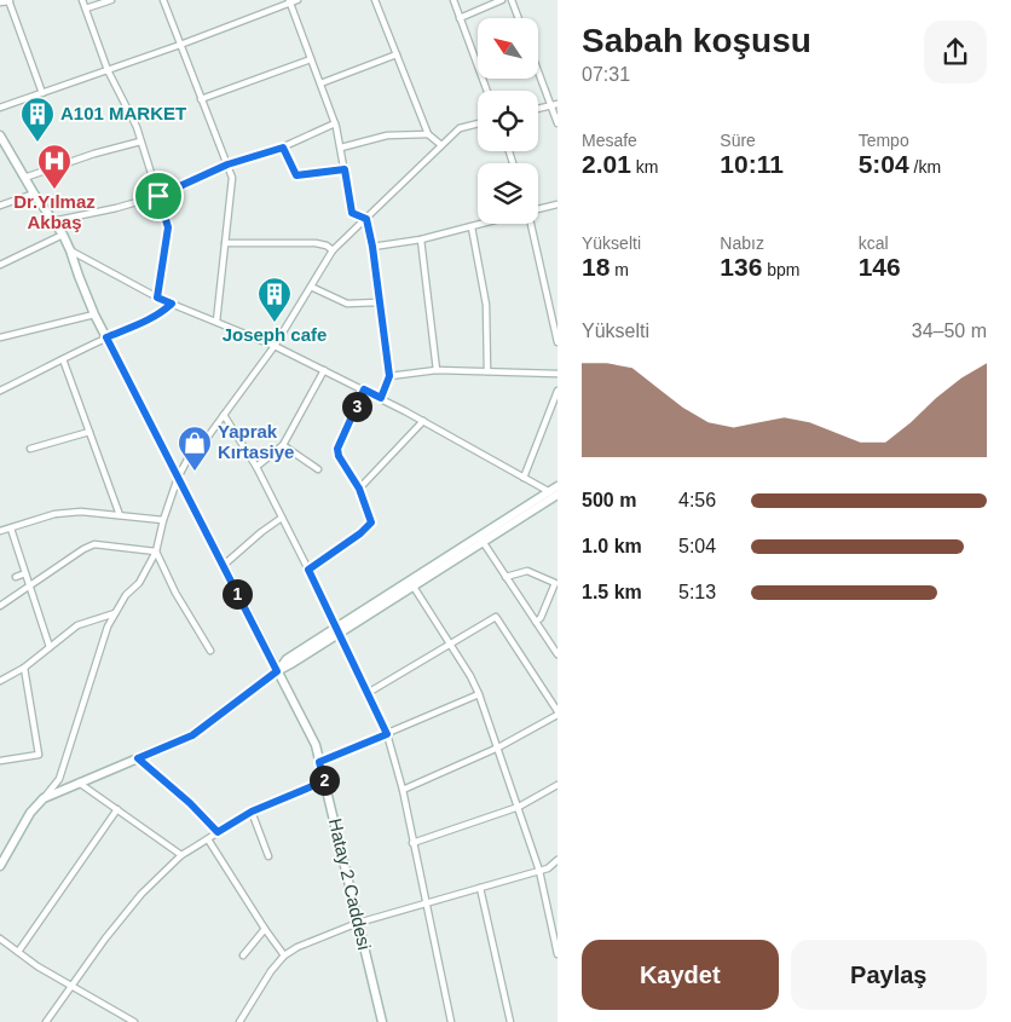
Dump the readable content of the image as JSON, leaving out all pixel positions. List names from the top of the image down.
{
  "streets": {
    "street": ["Hatay 2 Caddesi"]
  },
  "places": {
    "building": ["A101 MARKET", "Joseph cafe"],
    "hospital": ["Dr.Yılmaz Akbaş"],
    "shop": ["Yaprak Kırtasiye"]
  },
  "north": "top left",
  "page": {
    "heading": ["Sabah koşusu", "07:31"],
    "stats": [
      ["Mesafe", "2.01 km"],
      ["Süre", "10:11"],
      ["Tempo", "5:04 /km"],
      ["Yükselti", "18 m"],
      ["Nabız", "136 bpm"],
      ["kcal", "146"]
    ],
    "chart": ["Yükselti", "34–50 m"],
    "pins": ["3", "1", "2"],
    "list": [
      {
        "name": "500 m",
        "note": "4:56"
      },
      {
        "name": "1.0 km",
        "note": "5:04"
      },
      {
        "name": "1.5 km",
        "note": "5:13"
      }
    ],
    "buttons": ["Kaydet", "Paylaş"]
  }
}
